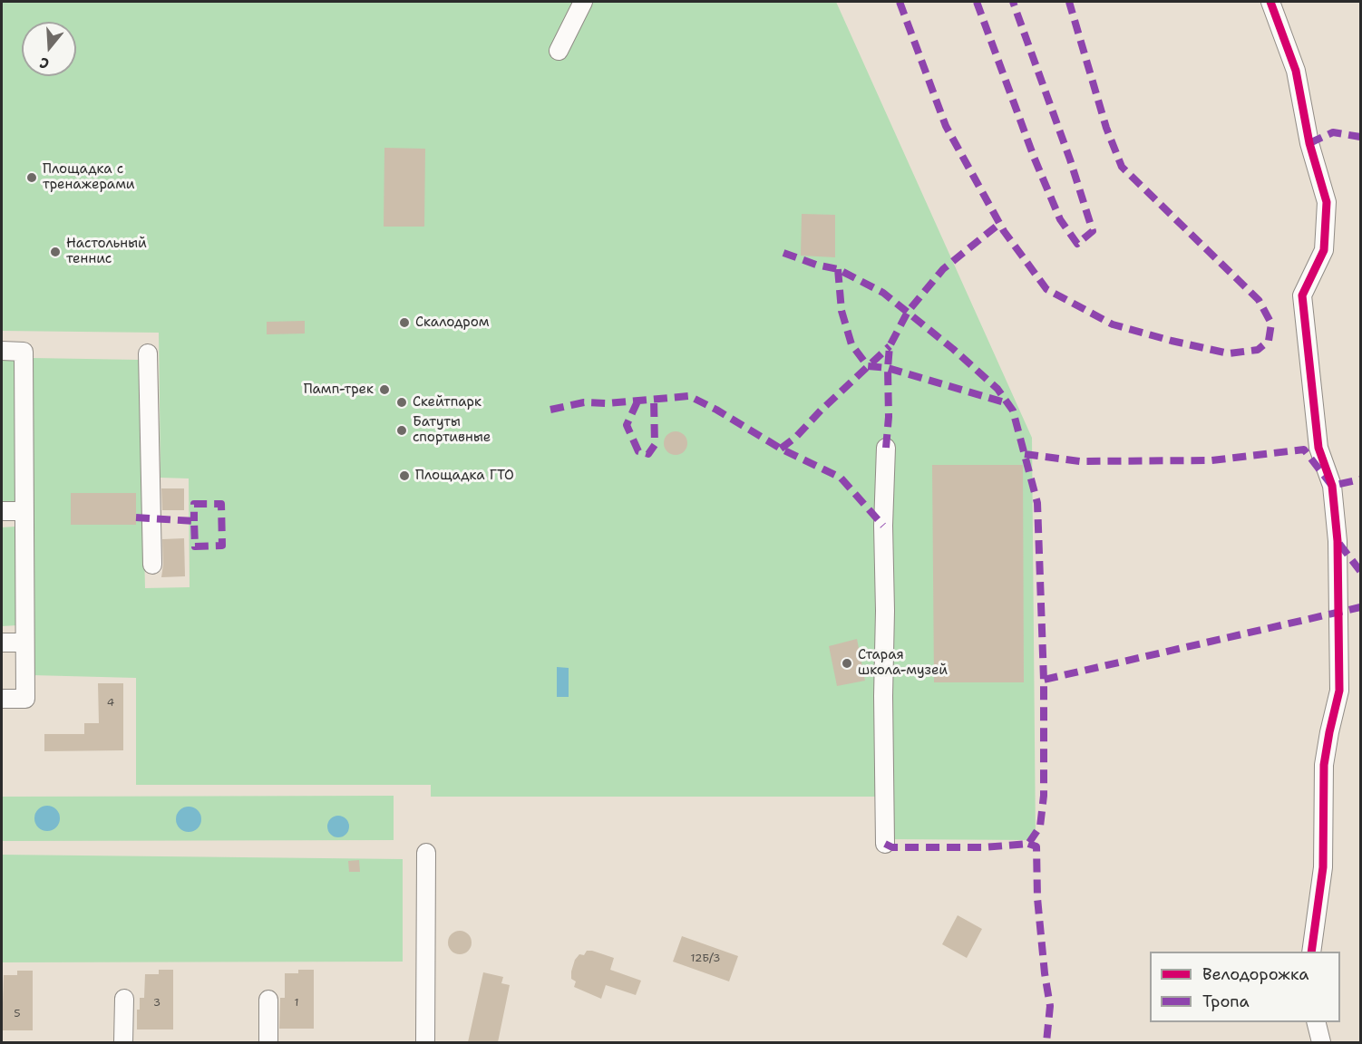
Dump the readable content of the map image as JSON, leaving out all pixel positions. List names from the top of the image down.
{
  "places": [
    "Площадка с тренажерами",
    "Настольный теннис",
    "Скалодром",
    "Памп-трек",
    "Скейтпарк",
    "Батуты спортивные",
    "Площадка ГТО",
    "Старая школа-музей"
  ],
  "house_numbers": [
    "4",
    "12Б/3",
    "3",
    "1",
    "5"
  ],
  "legend": ["Велодорожка", "Тропа"],
  "north": "bottom"
}
